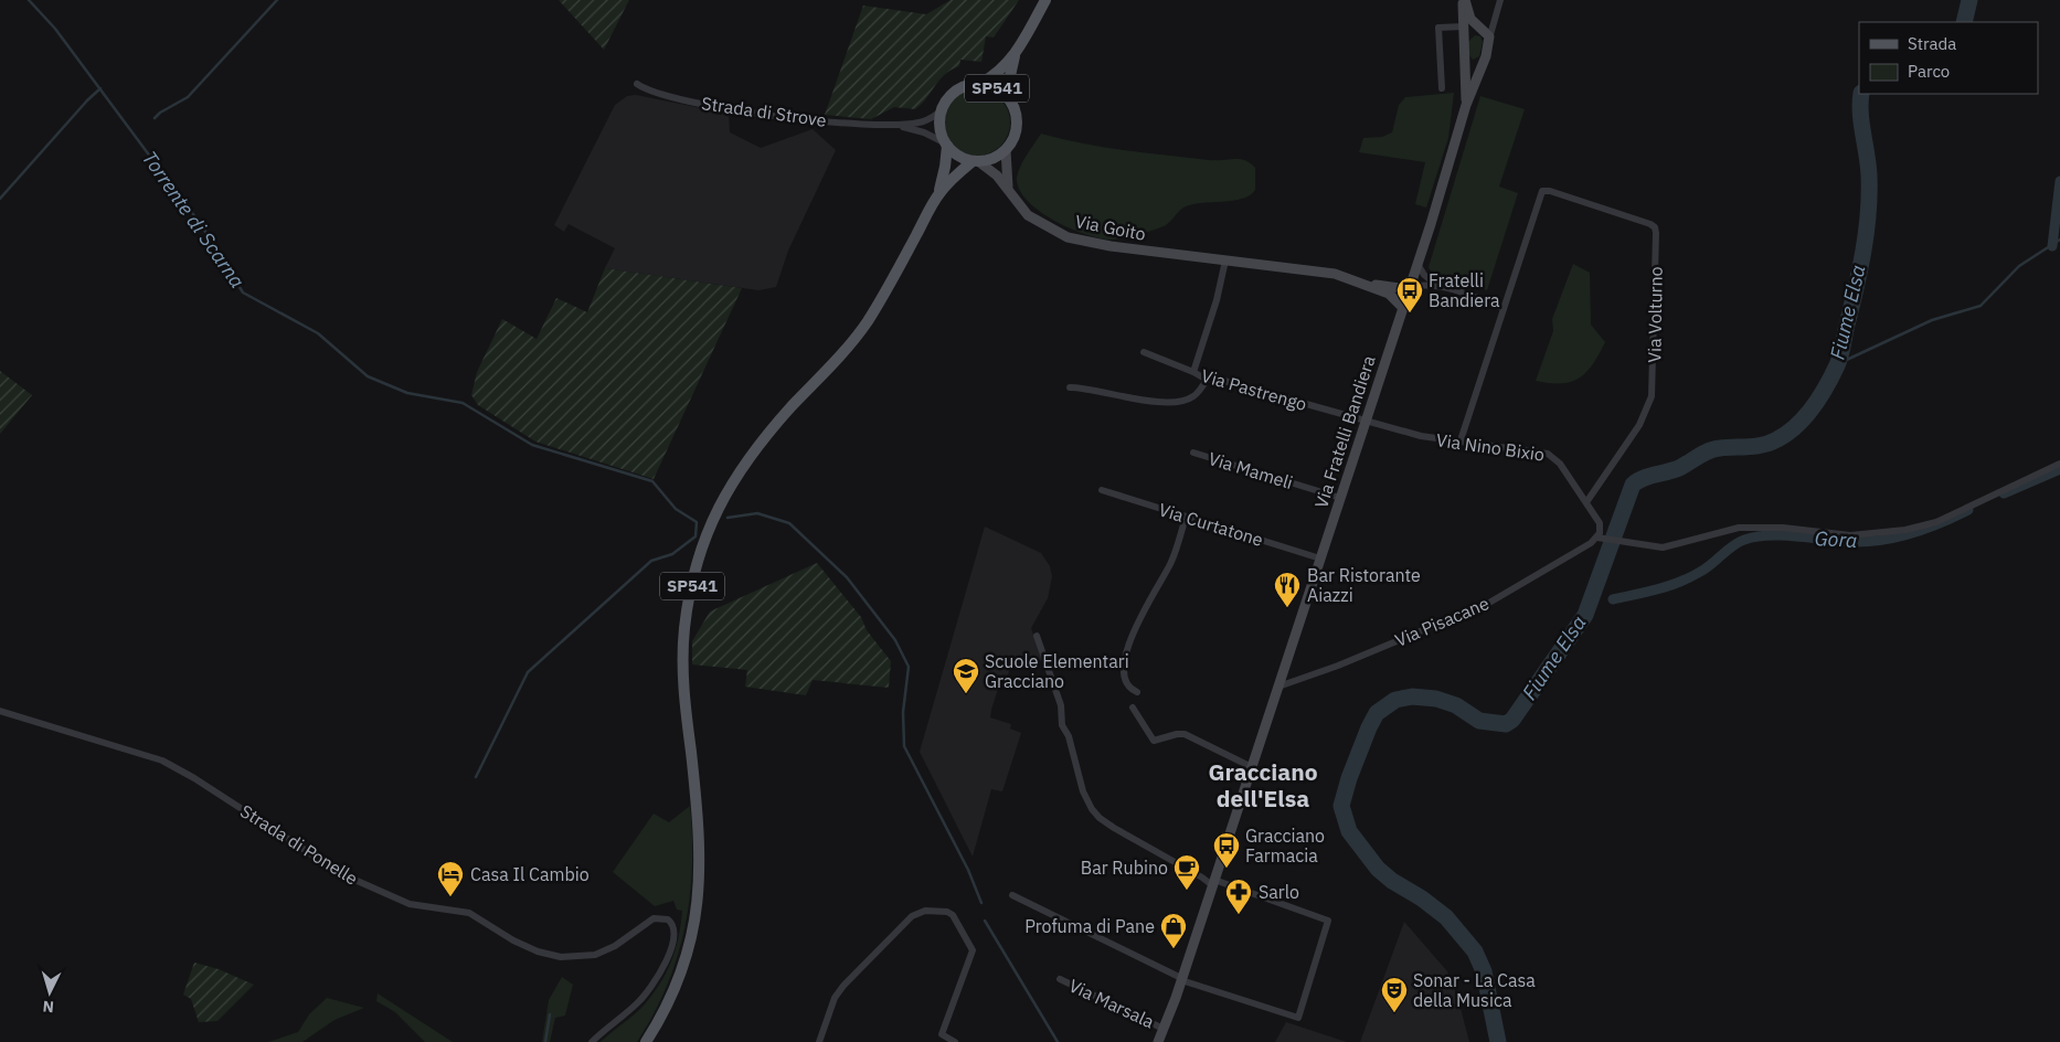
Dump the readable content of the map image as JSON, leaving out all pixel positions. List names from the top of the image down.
{
  "streets": {
    "main road": ["SP541", "Via Goito", "Via Fratelli Bandiera"],
    "street": [
      "Strada di Strove",
      "Via Volturno",
      "Via Pastrengo",
      "Via Nino Bixio",
      "Via Mameli",
      "Via Curtatone",
      "Via Pisacane",
      "Strada di Ponelle",
      "Via Marsala"
    ]
  },
  "crossings": [
    ["SP541", "Strada di Strove"],
    ["SP541", "Via Goito"],
    ["Strada di Strove", "Via Goito"],
    ["Via Goito", "Via Fratelli Bandiera"],
    ["Via Volturno", "Via Nino Bixio"],
    ["Via Pastrengo", "Via Fratelli Bandiera"],
    ["Via Pastrengo", "Via Nino Bixio"],
    ["Via Fratelli Bandiera", "Via Nino Bixio"],
    ["Via Fratelli Bandiera", "Via Mameli"],
    ["Via Fratelli Bandiera", "Via Curtatone"],
    ["Via Fratelli Bandiera", "Via Pisacane"],
    ["Via Fratelli Bandiera", "Via Marsala"],
    ["Via Nino Bixio", "Via Pisacane"]
  ],
  "districts": ["Gracciano dell'Elsa"],
  "water": ["Torrente di Scarna", "Fiume Elsa", "Gora"],
  "places": {
    "bus stop": ["Fratelli Bandiera", "Gracciano Farmacia"],
    "restaurant": ["Bar Ristorante Aiazzi"],
    "school or university": ["Scuole Elementari Gracciano"],
    "cafe": ["Bar Rubino"],
    "hotel": ["Casa Il Cambio"],
    "pharmacy": ["Sarlo"],
    "shop": ["Profuma di Pane"],
    "theatre": ["Sonar - La Casa della Musica"]
  },
  "legend": ["Strada", "Parco"],
  "north": "bottom"
}
